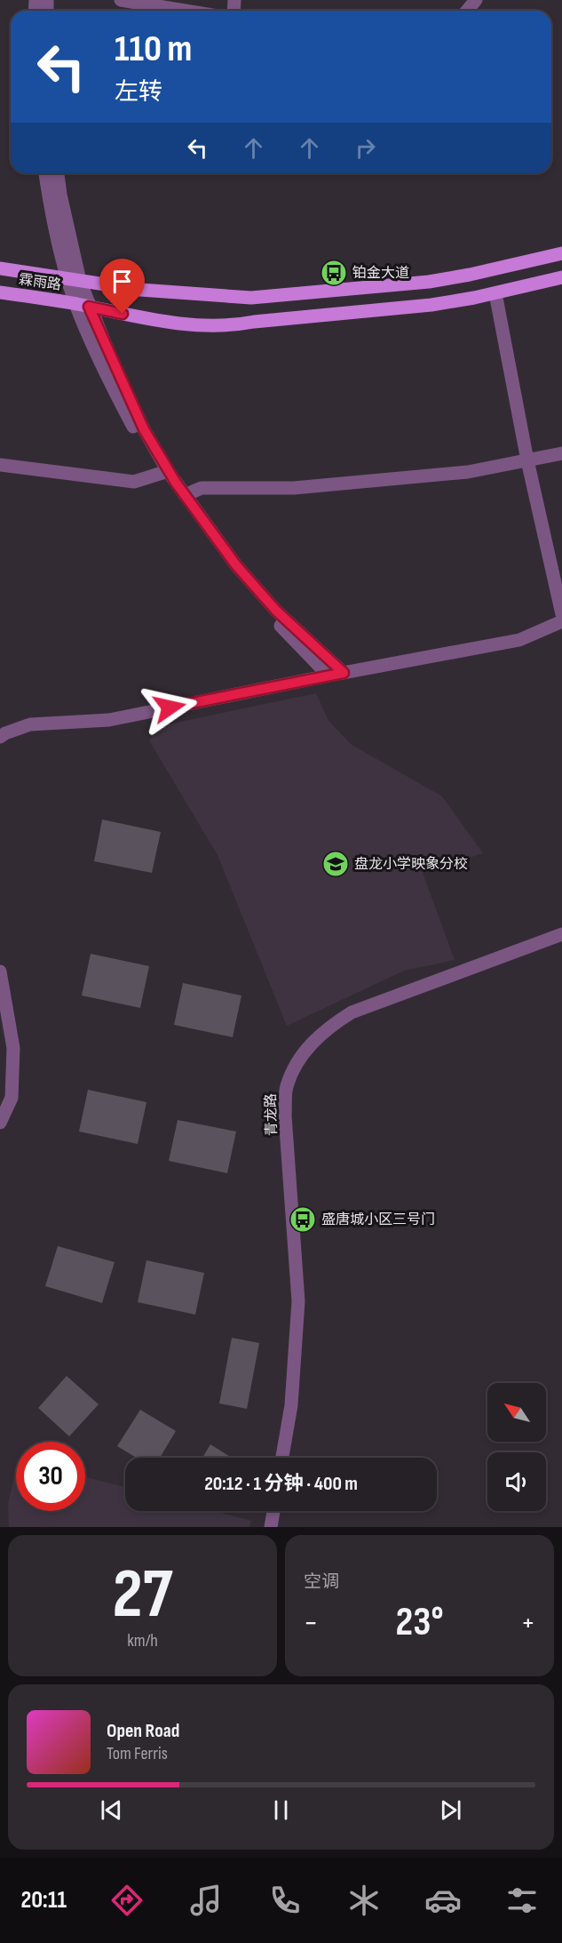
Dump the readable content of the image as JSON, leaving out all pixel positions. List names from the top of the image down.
{
  "streets": {
    "main road": ["霖雨路"],
    "street": ["青龙路"]
  },
  "places": {
    "bus stop": ["铂金大道", "盛唐城小区三号门"],
    "school or university": ["盘龙小学映象分校"]
  },
  "north": "top left",
  "page": {
    "turn": ["110 m", "左转"],
    "limit": "30",
    "trip": "20:12 · 1 分钟 · 400 m",
    "tile": [
      ["27", "km/h"],
      "空调"
    ],
    "heat": ["−", "23°", "+"],
    "song": ["Open Road", "Tom Ferris"],
    "tabs": "20:11"
  }
}
